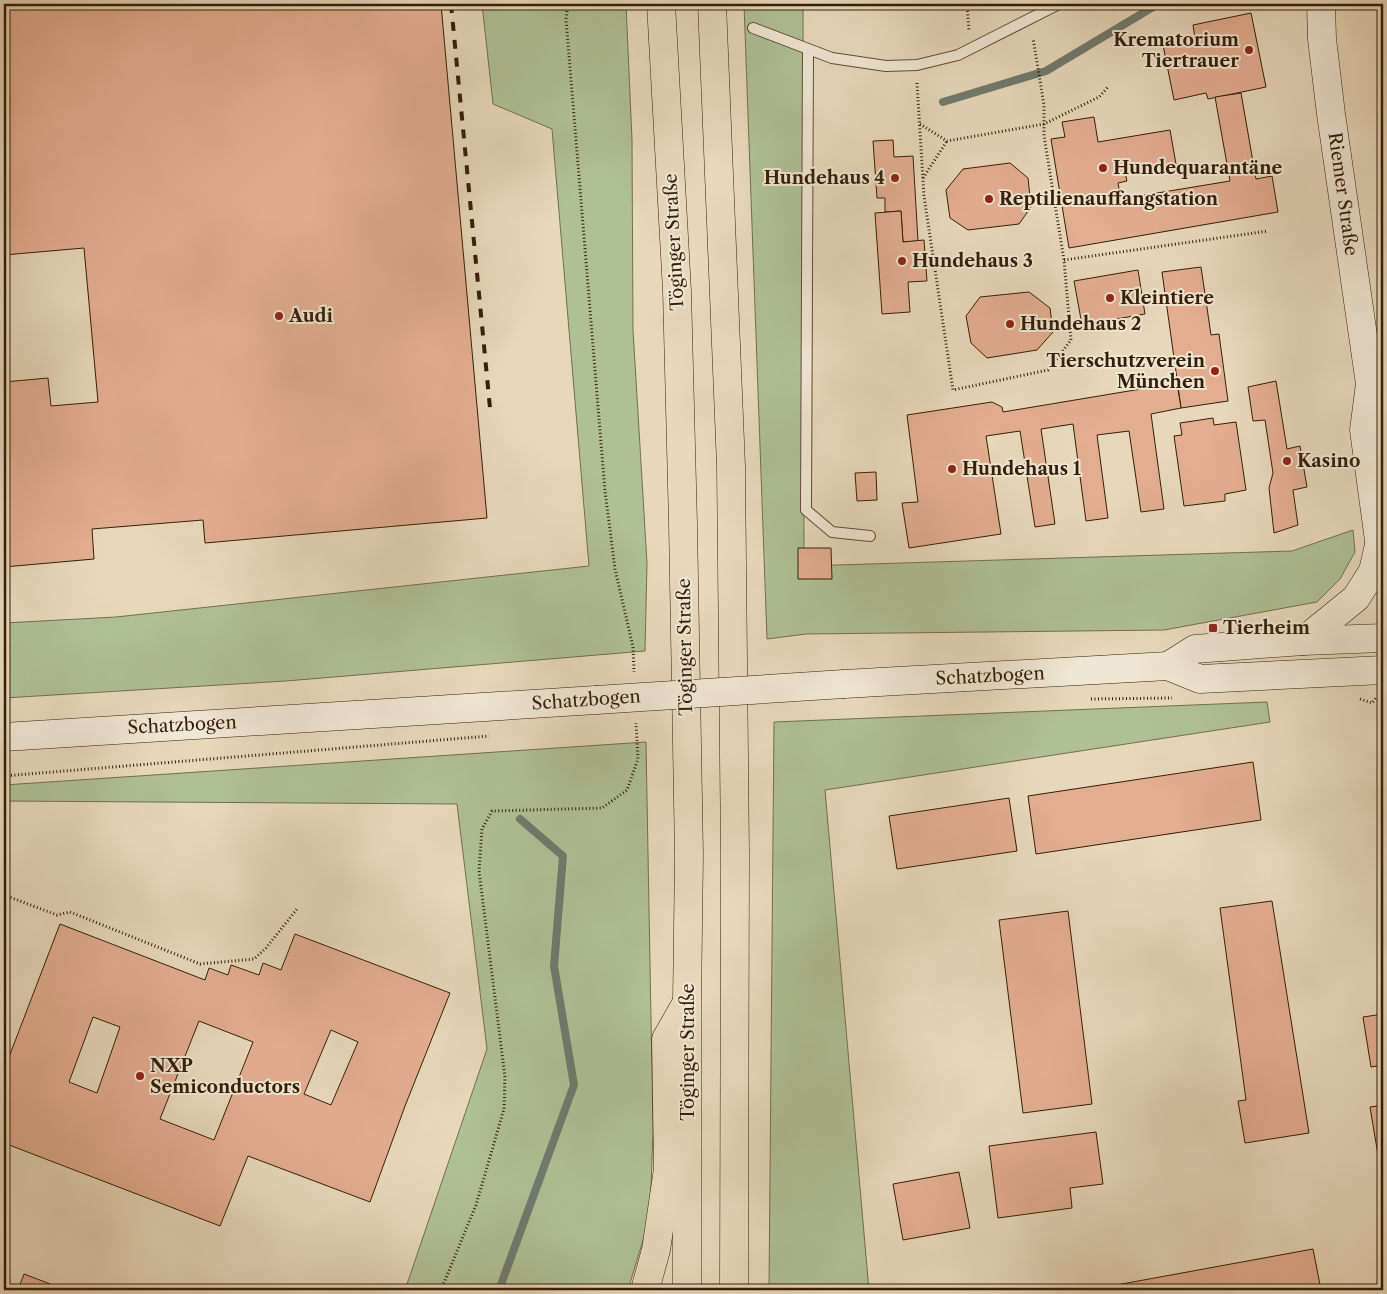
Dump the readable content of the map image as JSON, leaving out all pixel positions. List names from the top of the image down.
{
  "streets": {
    "highway": ["Töginger Straße"],
    "main road": ["Riemer Straße", "Schatzbogen"]
  },
  "places": {
    "other": [
      "Krematorium Tiertrauer",
      "Hundequarantäne",
      "Hundehaus 4",
      "Reptilienauffangstation",
      "Hundehaus 3",
      "Kleintiere",
      "Audi",
      "Hundehaus 2",
      "Tierschutzverein München",
      "Kasino",
      "Hundehaus 1",
      "NXP Semiconductors"
    ],
    "transit": ["Tierheim"]
  }
}
